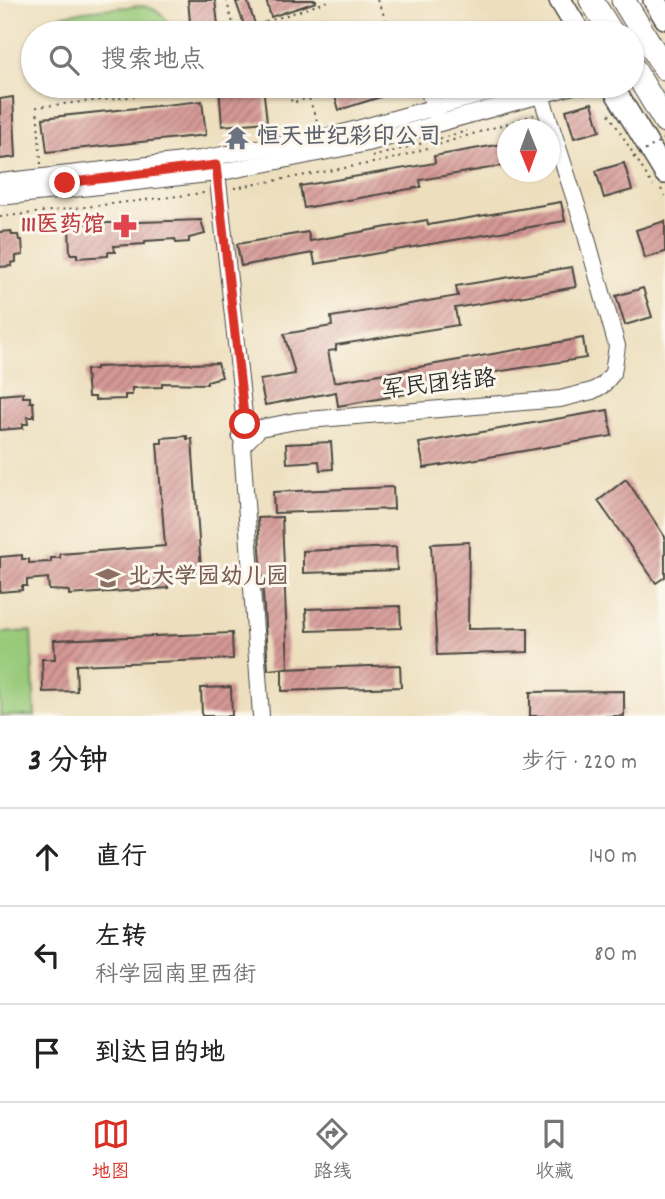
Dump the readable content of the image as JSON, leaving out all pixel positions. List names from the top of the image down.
{
  "streets": {
    "street": ["军民团结路"]
  },
  "places": {
    "temple": ["恒天世纪彩印公司"],
    "pharmacy": ["111医药馆"],
    "school or university": ["北大学园幼儿园"]
  },
  "north": "bottom",
  "page": {
    "search": "搜索地点",
    "heading": ["3 分钟", "步行 · 220 m"],
    "list": [
      ["直行", "140 m"],
      ["左转", "科学园南里西街", "80 m"],
      "到达目的地"
    ],
    "nav": ["地图", "路线", "收藏"]
  }
}
